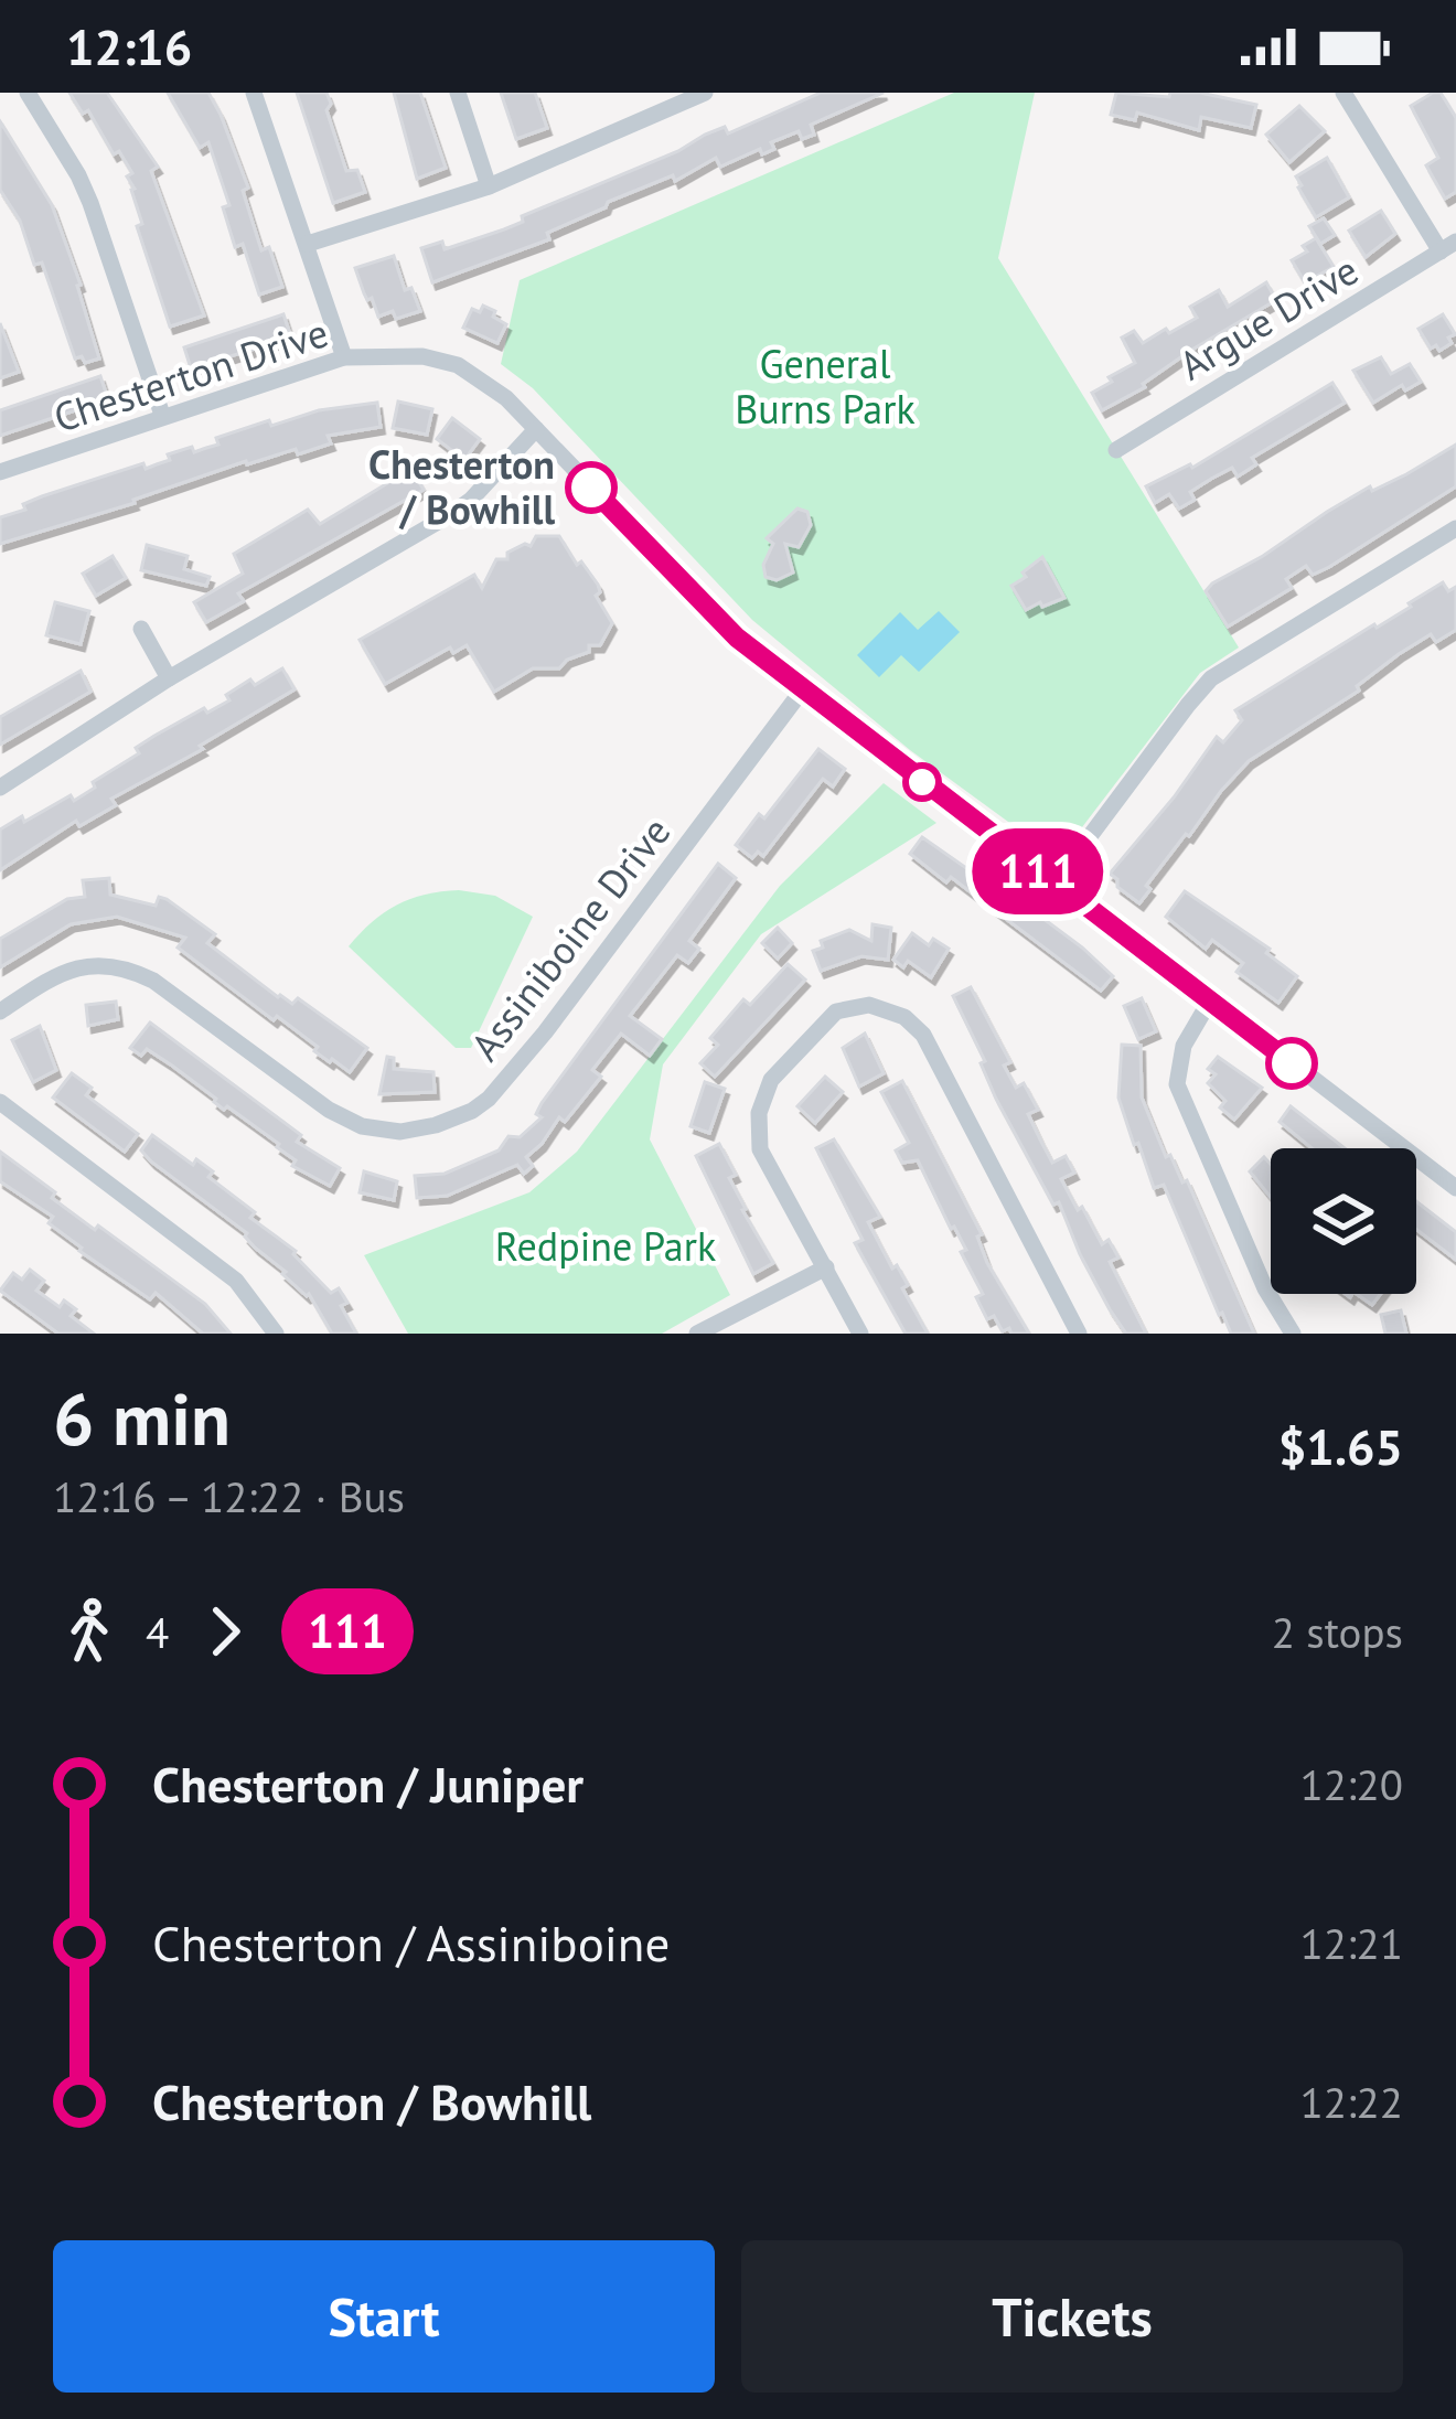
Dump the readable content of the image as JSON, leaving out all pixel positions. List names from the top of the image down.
{
  "streets": {
    "street": ["Argue Drive", "Chesterton Drive", "Assiniboine Drive"]
  },
  "crossings": [
    ["Chesterton Drive", "Assiniboine Drive"]
  ],
  "parks": ["General Burns Park", "Redpine Park"],
  "places": ["Chesterton / Bowhill"],
  "lines": ["bus line 111"],
  "page": {
    "status": "12:16",
    "on_map": "111",
    "heading": ["6 min", "12:16 – 12:22 · Bus", "$1.65"],
    "legs": ["4", "111", "2 stops"],
    "list": [
      {
        "name": "Chesterton / Juniper",
        "value": "12:20"
      },
      {
        "name": "Chesterton / Assiniboine",
        "value": "12:21"
      },
      {
        "name": "Chesterton / Bowhill",
        "value": "12:22"
      }
    ],
    "buttons": ["Start", "Tickets"]
  }
}
